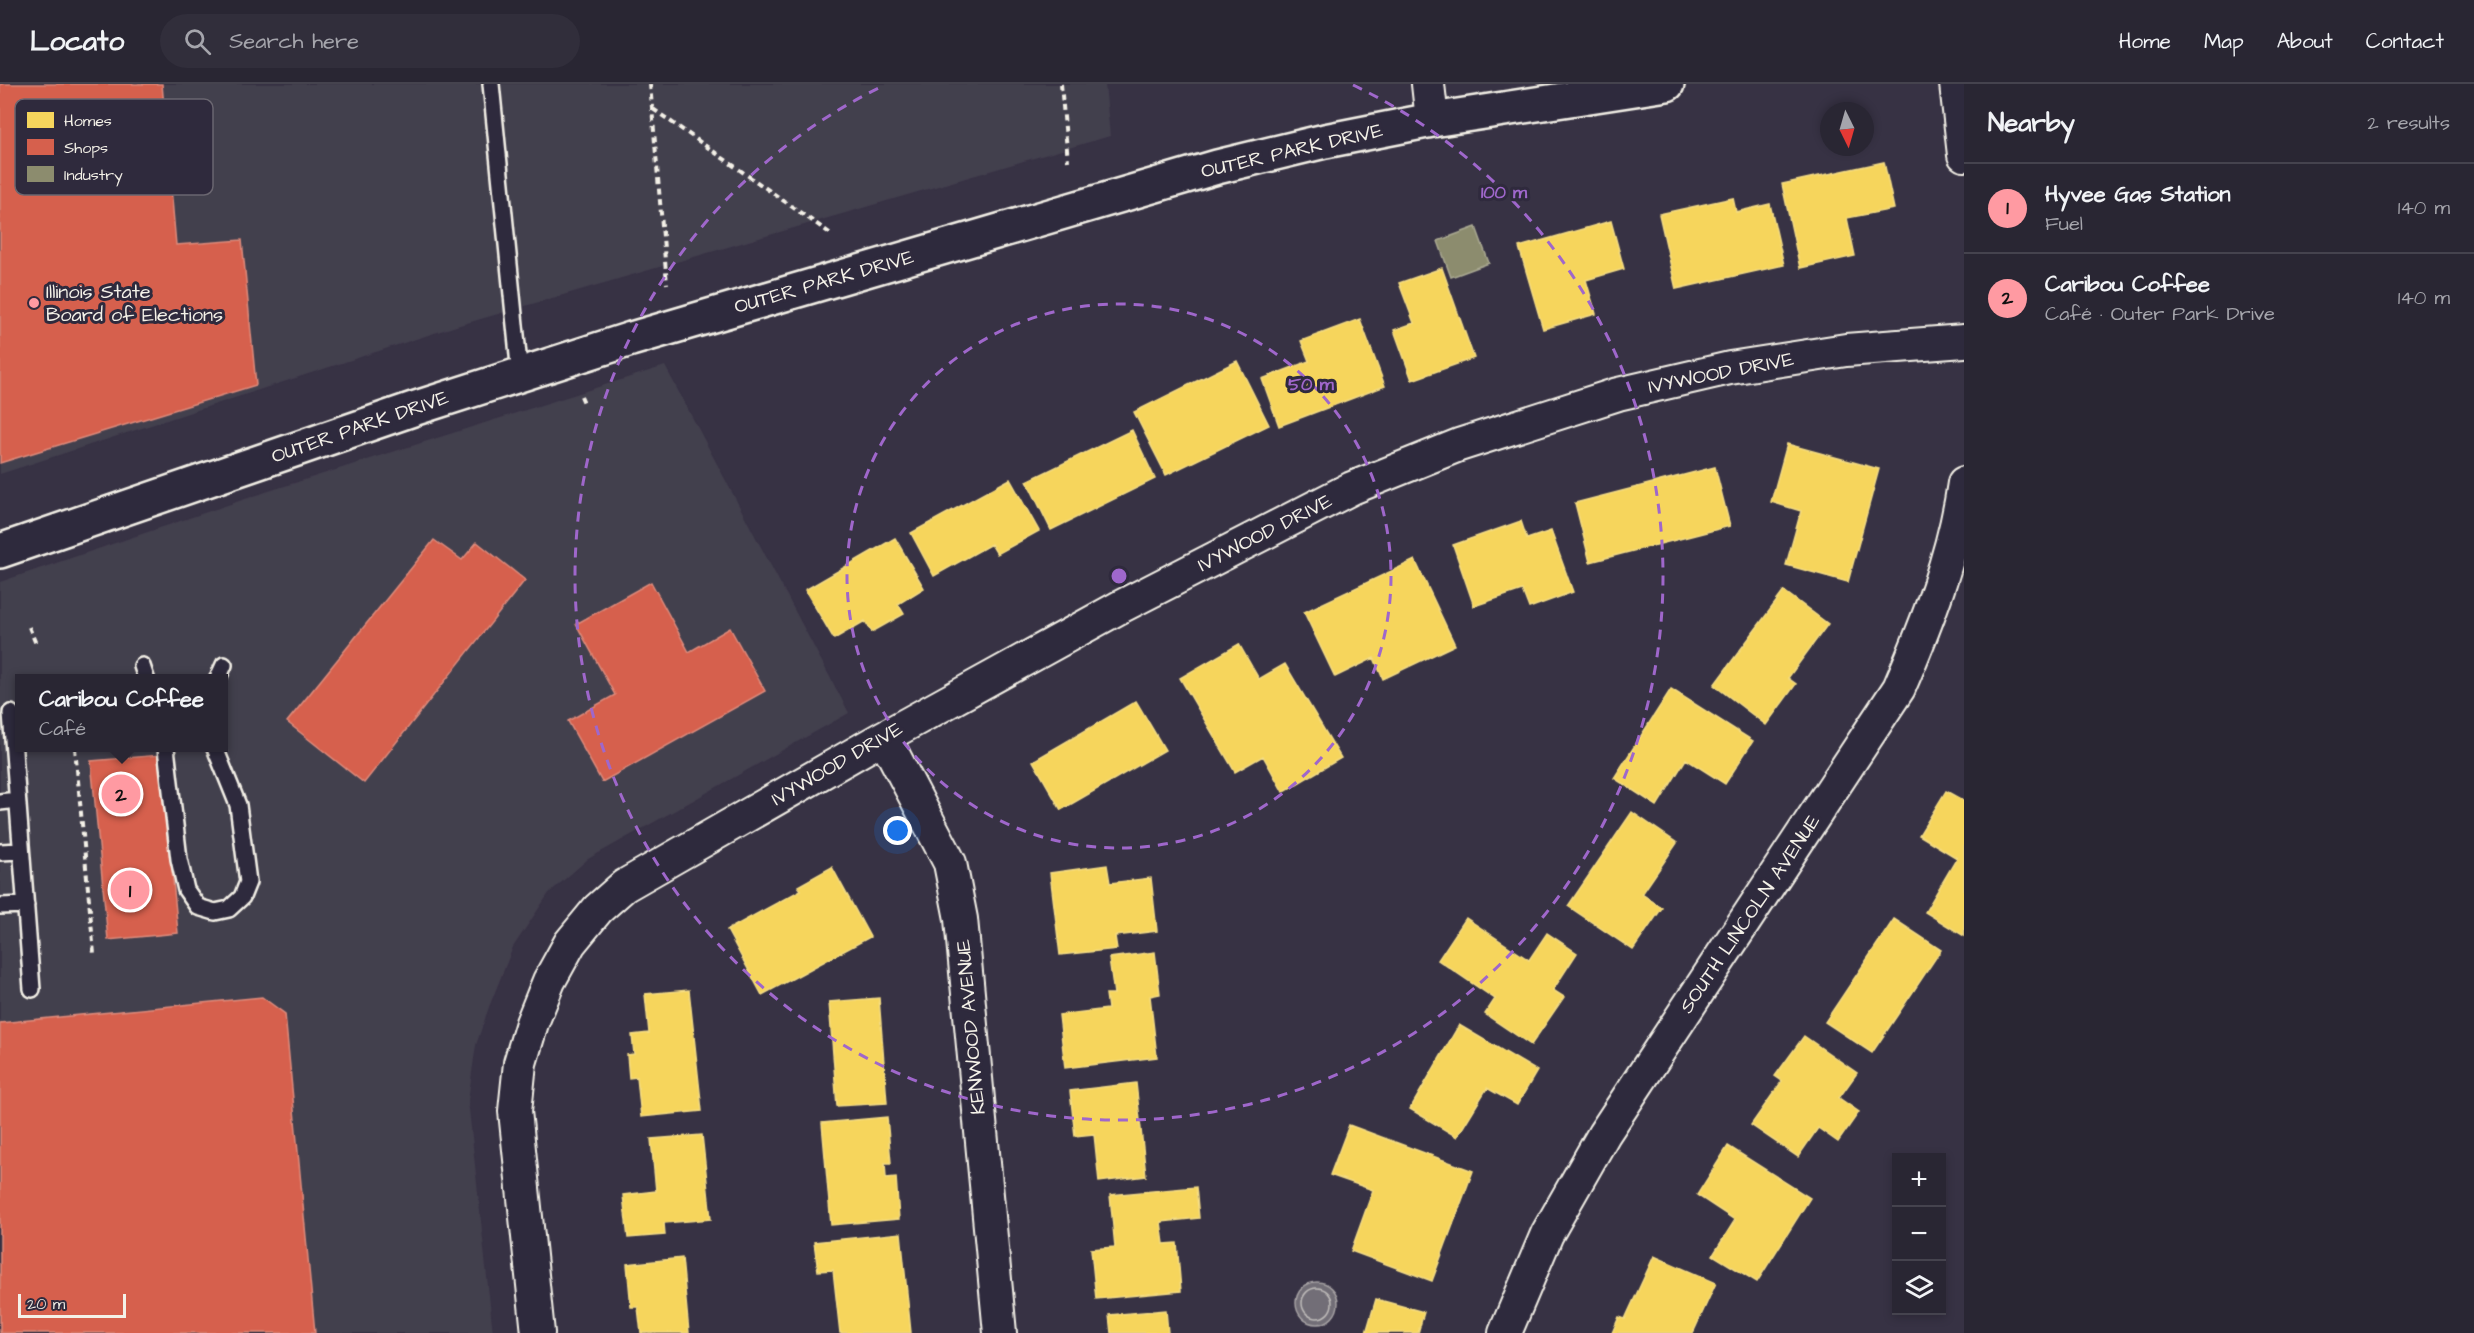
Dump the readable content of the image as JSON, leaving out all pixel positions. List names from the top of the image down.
{
  "streets": {
    "street": [
      "OUTER PARK DRIVE",
      "IVYWOOD DRIVE",
      "SOUTH LINCOLN AVENUE",
      "KENWOOD AVENUE"
    ]
  },
  "crossings": [
    ["IVYWOOD DRIVE", "KENWOOD AVENUE"]
  ],
  "places": ["Illinois State Board of Elections"],
  "legend": ["Homes", "Shops", "Industry"],
  "scale_bar": "20 m",
  "north": "bottom",
  "page": {
    "header": "Locato",
    "search": "Search here",
    "nav": [
      "Home",
      "Map",
      "About",
      "Contact"
    ],
    "heading": ["Nearby", "2 results"],
    "list": [
      {
        "mark": "1",
        "name": "Hyvee Gas Station",
        "note": "Fuel",
        "value": "140 m"
      },
      {
        "mark": "2",
        "name": "Caribou Coffee",
        "note": "Café · Outer Park Drive",
        "value": "140 m"
      }
    ],
    "popup": ["Caribou Coffee", "Café"],
    "pins": ["2", "1"],
    "map_buttons": ["+", "−"],
    "scale": "20 m"
  },
  "rings": ["100 m", "50 m"]
}
